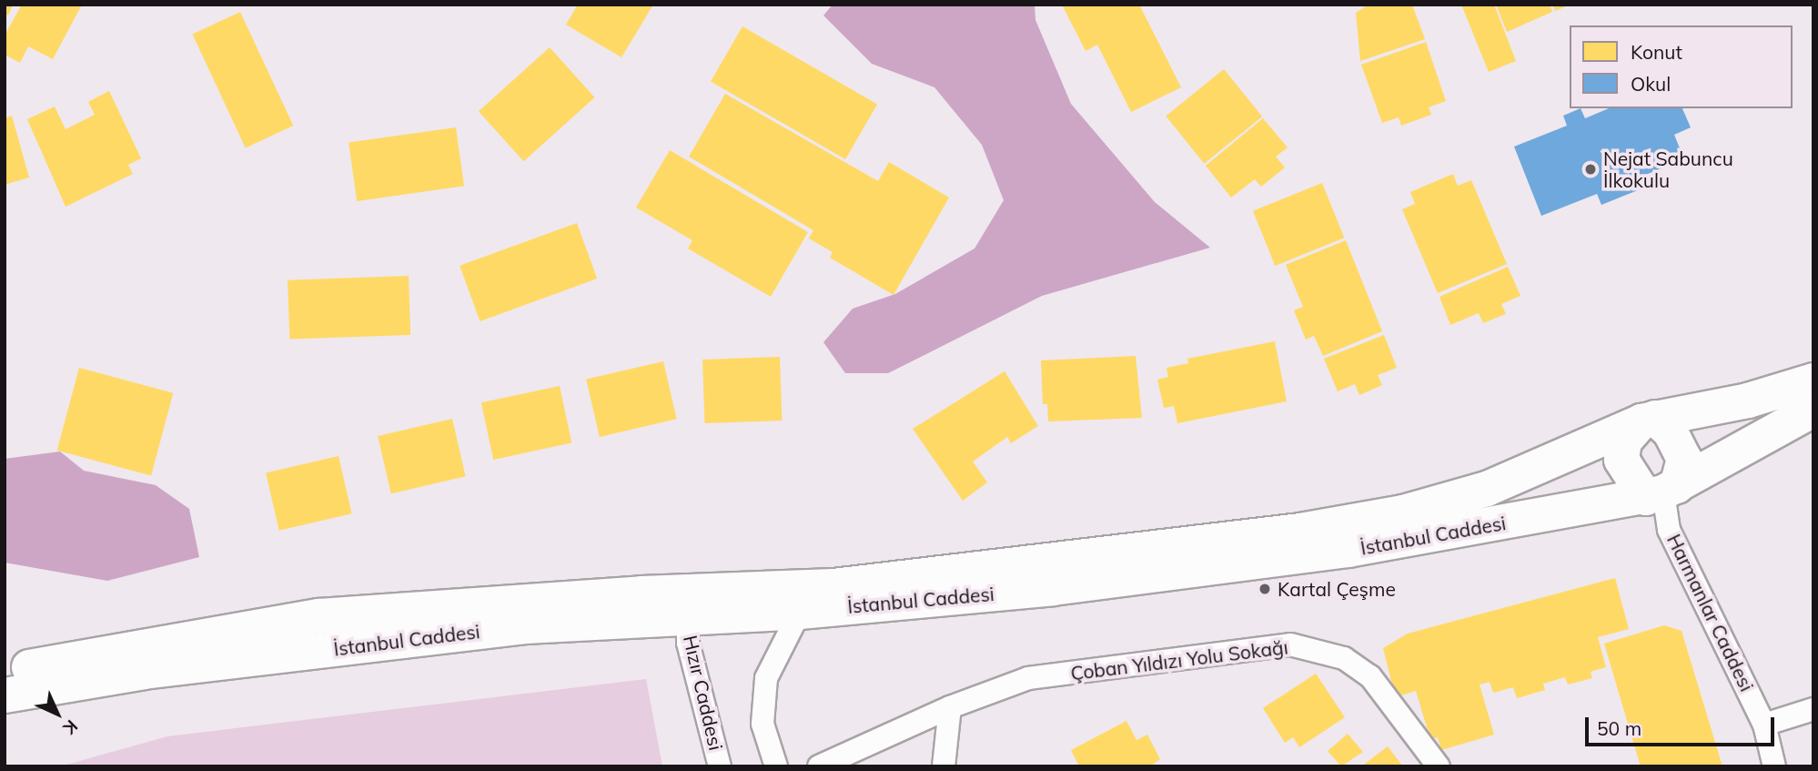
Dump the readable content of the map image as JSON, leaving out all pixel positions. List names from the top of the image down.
{
  "streets": {
    "main road": ["İstanbul Caddesi"],
    "street": ["Harmanlar Caddesi", "Çoban Yıldızı Yolu Sokağı", "Hızır Caddesi"]
  },
  "crossings": [
    ["İstanbul Caddesi", "Harmanlar Caddesi"],
    ["İstanbul Caddesi", "Hızır Caddesi"]
  ],
  "places": ["Nejat Sabuncu İlkokulu", "Kartal Çeşme"],
  "legend": ["Konut", "Okul"],
  "scale_bar": "50 m",
  "north": "bottom right"
}
